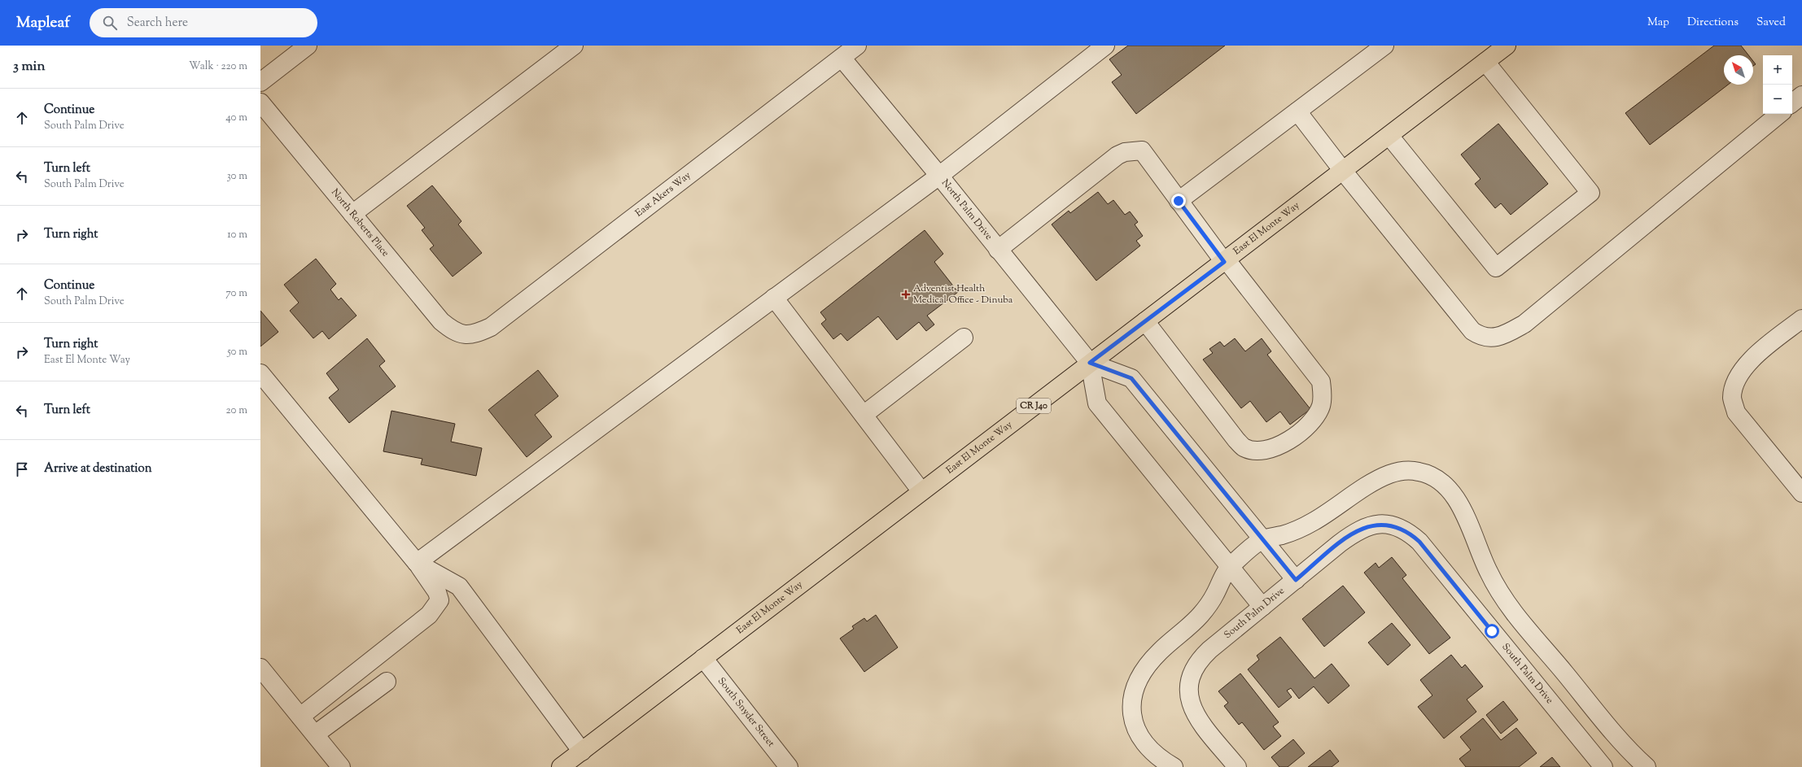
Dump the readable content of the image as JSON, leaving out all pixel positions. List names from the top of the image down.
{
  "streets": {
    "main road": ["East El Monte Way", "CR J40"],
    "street": [
      "East Akers Way",
      "North Palm Drive",
      "North Roberts Place",
      "South Palm Drive",
      "South Snyder Street"
    ]
  },
  "crossings": [
    ["East Akers Way", "North Palm Drive"],
    ["East Akers Way", "North Roberts Place"],
    ["North Palm Drive", "East El Monte Way"],
    ["East El Monte Way", "South Snyder Street"]
  ],
  "places": {
    "health": ["Adventist Health Medical Office - Dinuba"]
  },
  "north": "top left",
  "page": {
    "header": "Mapleaf",
    "search": "Search here",
    "nav": ["Map", "Directions", "Saved"],
    "heading": ["3 min", "Walk · 220 m"],
    "map_buttons": ["+", "−"],
    "list": [
      ["Continue", "South Palm Drive", "40 m"],
      ["Turn left", "South Palm Drive", "30 m"],
      ["Turn right", "10 m"],
      ["Continue", "South Palm Drive", "70 m"],
      ["Turn right", "East El Monte Way", "50 m"],
      ["Turn left", "20 m"],
      "Arrive at destination"
    ]
  }
}
